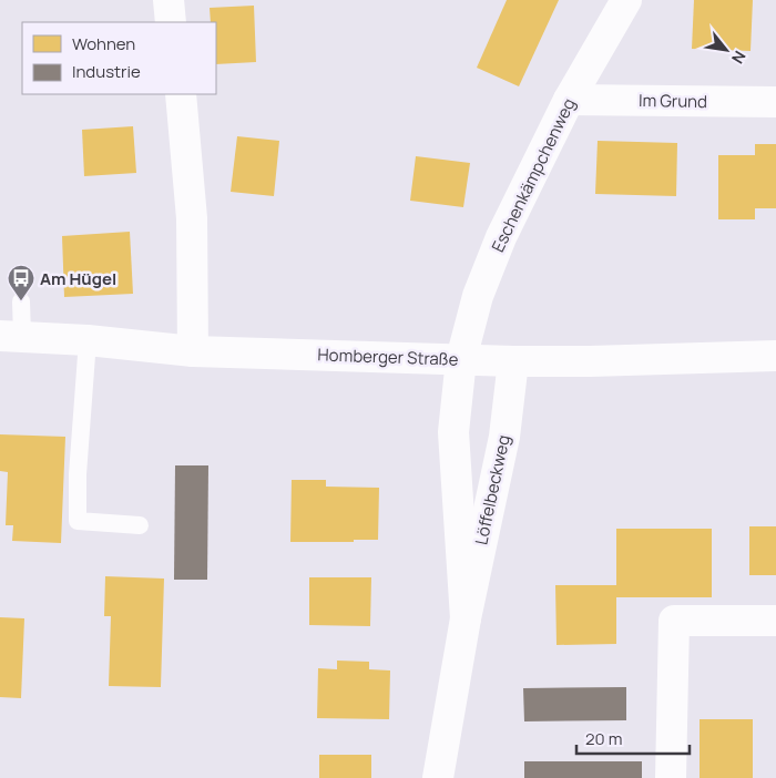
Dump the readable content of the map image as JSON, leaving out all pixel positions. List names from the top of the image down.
{
  "streets": {
    "street": [
      "Im Grund",
      "Eschenkämpchenweg",
      "Homberger Straße",
      "Löffelbeckweg"
    ]
  },
  "crossings": [
    ["Im Grund", "Eschenkämpchenweg"],
    ["Eschenkämpchenweg", "Homberger Straße"],
    ["Eschenkämpchenweg", "Löffelbeckweg"],
    ["Homberger Straße", "Löffelbeckweg"]
  ],
  "places": {
    "bus stop": ["Am Hügel"]
  },
  "legend": ["Wohnen", "Industrie"],
  "scale_bar": "20 m",
  "north": "bottom right"
}
